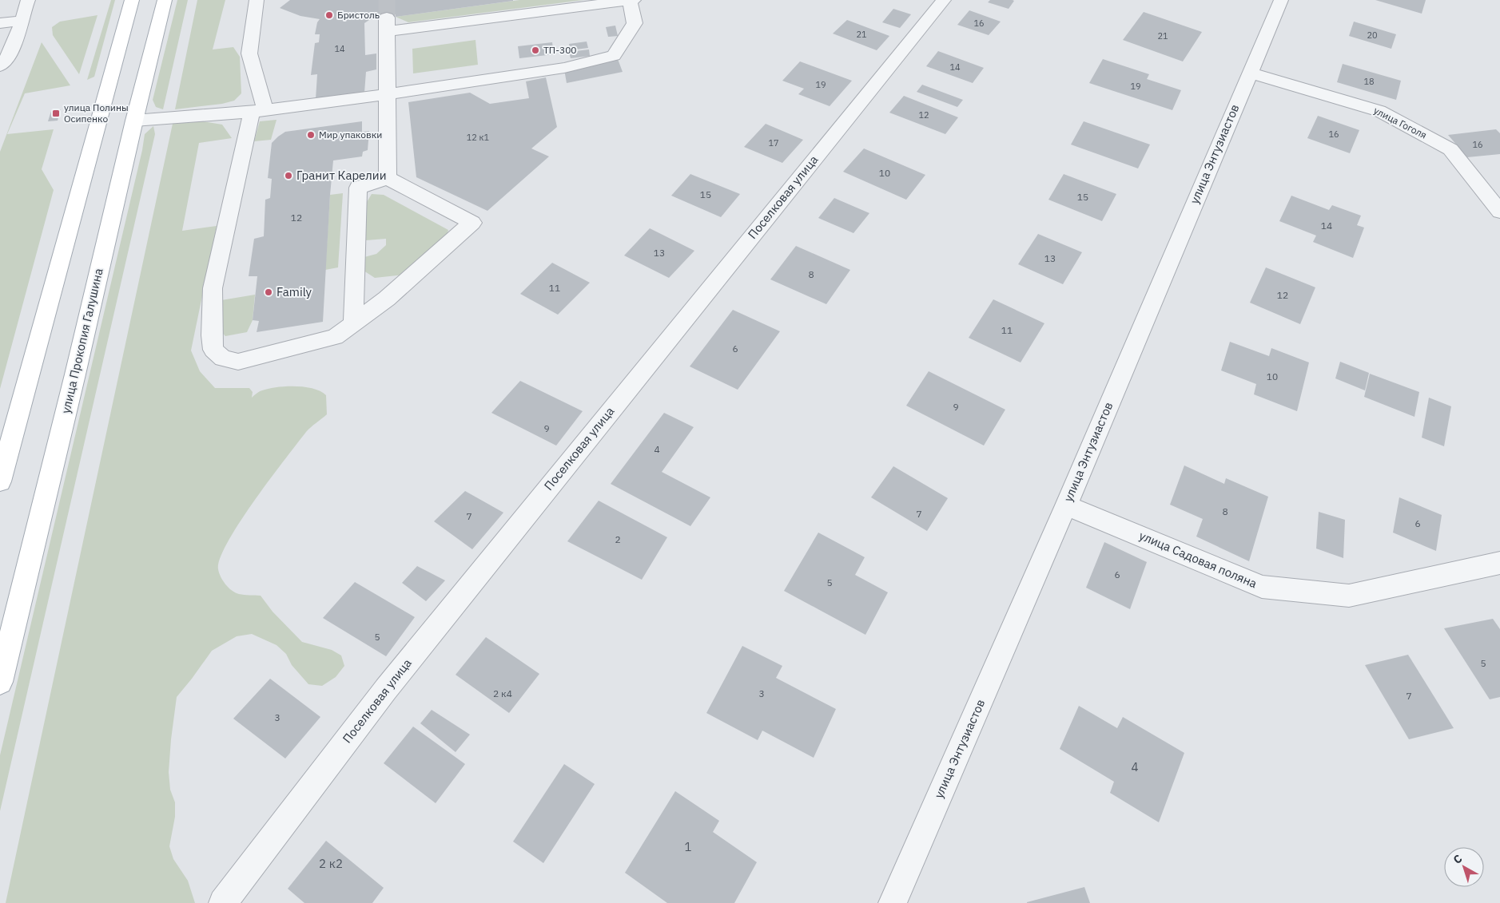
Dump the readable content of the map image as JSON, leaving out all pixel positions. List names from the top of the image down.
{
  "streets": {
    "main road": ["улица Прокопия Галушина"],
    "street": [
      "улица Гоголя",
      "улица Энтузиастов",
      "Поселковая улица",
      "улица Садовая поляна"
    ]
  },
  "crossings": [
    ["улица Гоголя", "улица Энтузиастов"],
    ["улица Энтузиастов", "улица Садовая поляна"]
  ],
  "places": {
    "other": [
      "Бристоль",
      "ТП-300",
      "Мир упаковки",
      "Гранит Карелии",
      "Family"
    ],
    "transit": ["улица Полины Осипенко"]
  },
  "house_numbers": [
    "16",
    "21",
    "20",
    "21",
    "14",
    "14",
    "18",
    "19",
    "19",
    "12",
    "16",
    "12 к1",
    "17",
    "16",
    "10",
    "15",
    "15",
    "12",
    "14",
    "13",
    "13",
    "8",
    "11",
    "12",
    "11",
    "6",
    "10",
    "9",
    "9",
    "4",
    "8",
    "7",
    "7",
    "6",
    "2",
    "6",
    "5",
    "5",
    "5",
    "2 к4",
    "3",
    "7",
    "3",
    "4",
    "1",
    "2 к2"
  ],
  "north": "top left"
}
